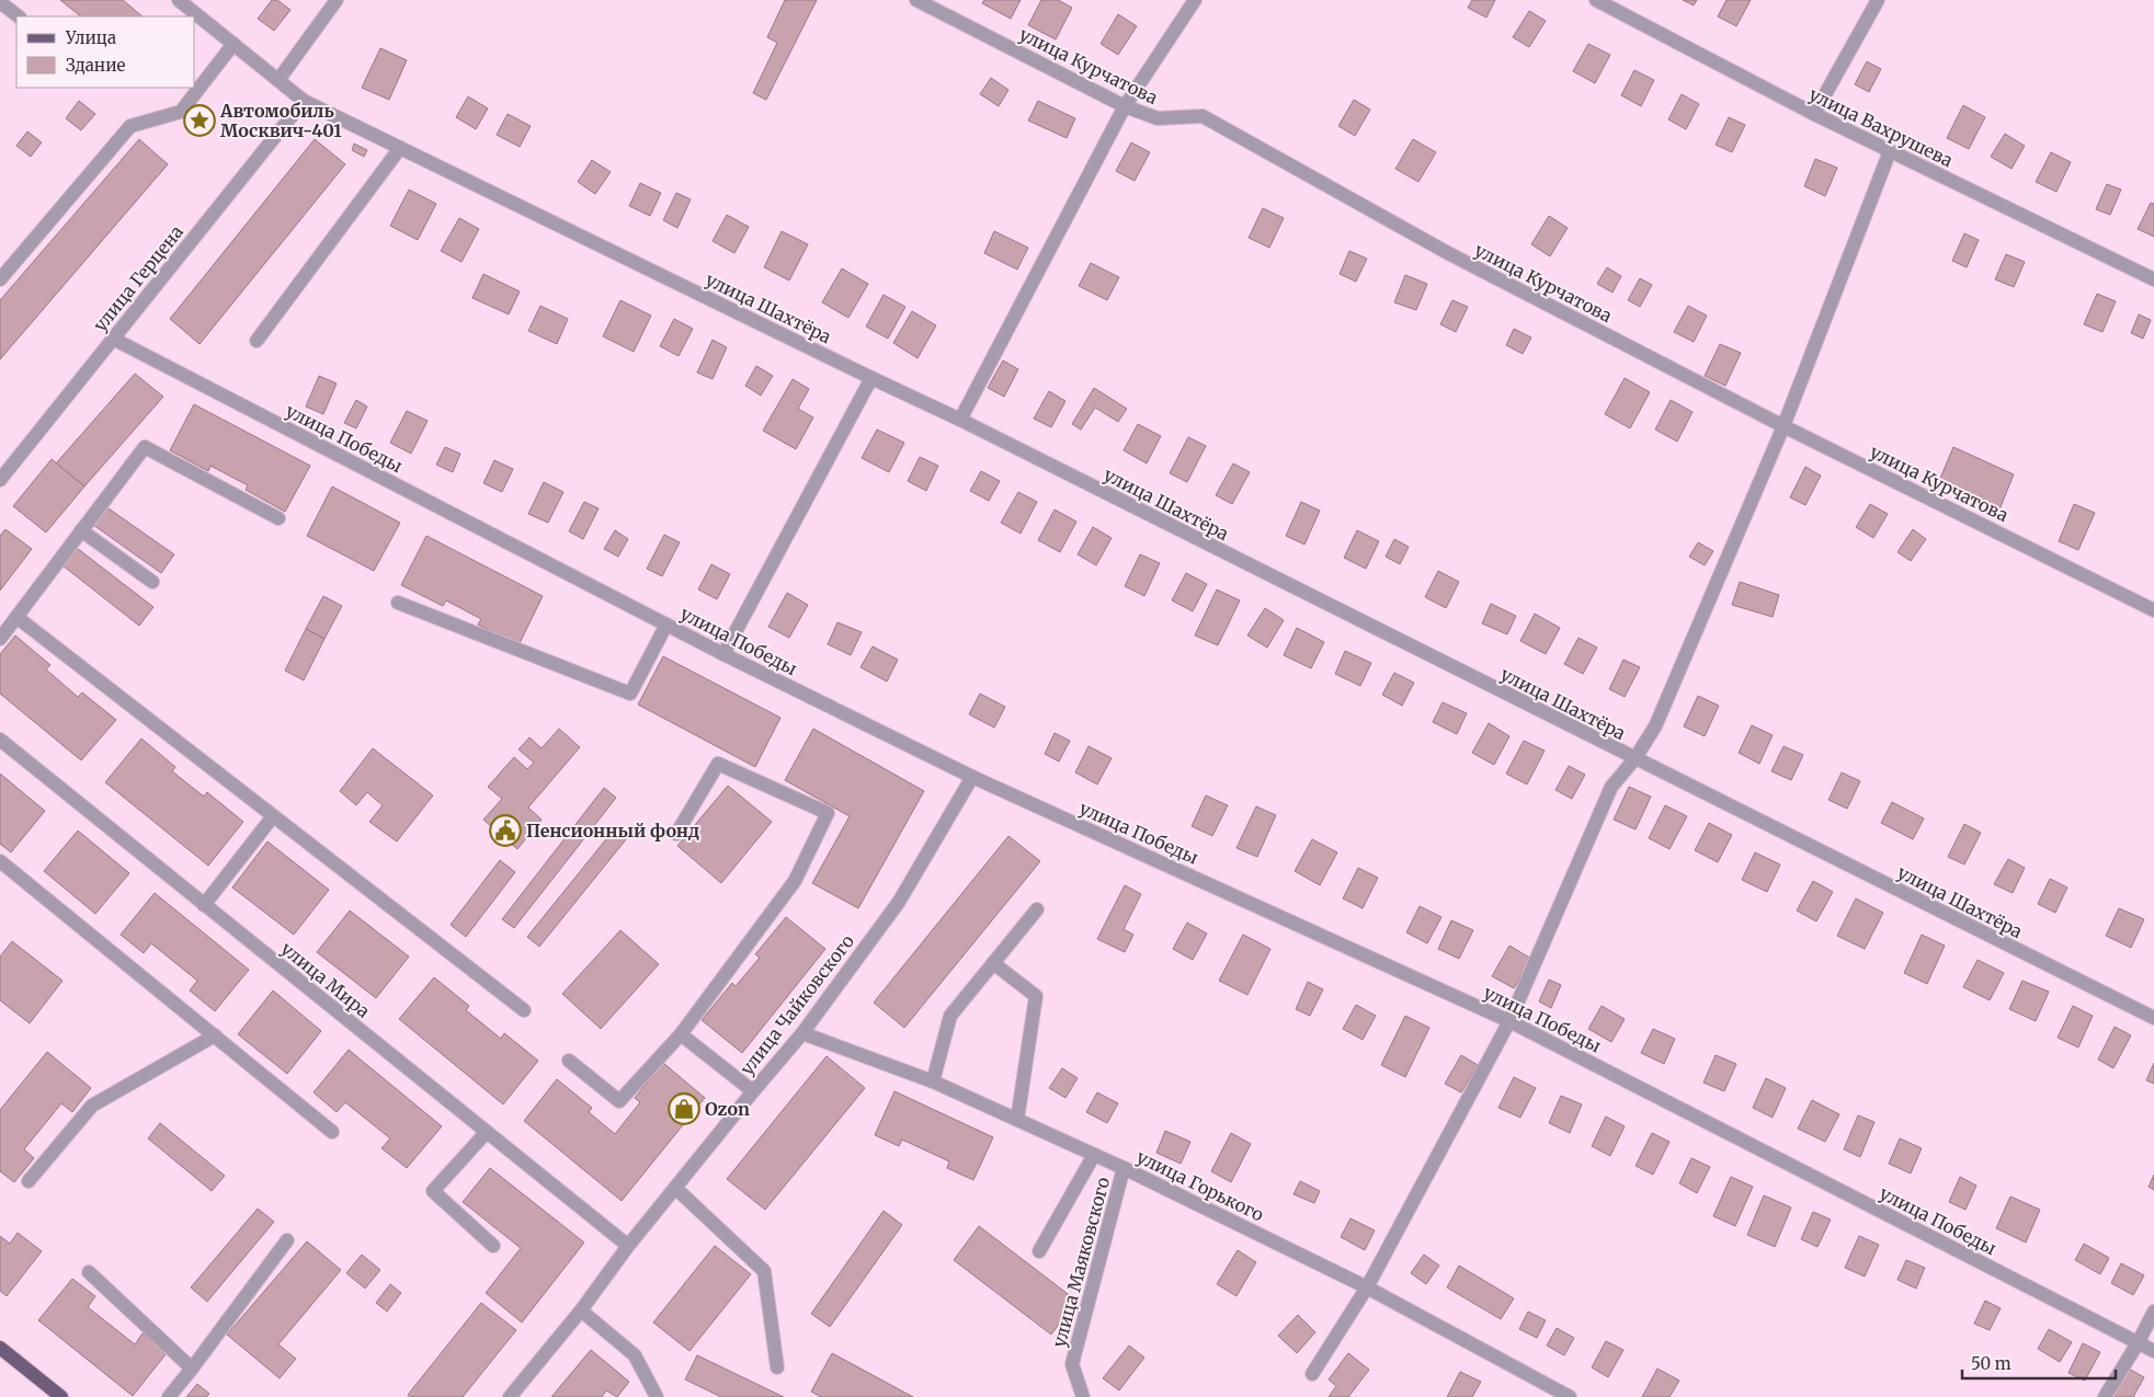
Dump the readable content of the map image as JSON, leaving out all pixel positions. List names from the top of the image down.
{
  "streets": {
    "street": [
      "улица Курчатова",
      "улица Вахрушева",
      "улица Герцена",
      "улица Шахтёра",
      "улица Победы",
      "улица Мира",
      "улица Чайковского",
      "улица Горького",
      "улица Маяковского"
    ]
  },
  "crossings": [
    ["улица Герцена", "улица Шахтёра"],
    ["улица Герцена", "улица Победы"],
    ["улица Победы", "улица Чайковского"],
    ["улица Мира", "улица Чайковского"],
    ["улица Чайковского", "улица Горького"],
    ["улица Горького", "улица Маяковского"]
  ],
  "places": {
    "place": ["Автомобиль Москвич-401"],
    "public building": ["Пенсионный фонд"],
    "shop": ["Ozon"]
  },
  "legend": ["Улица", "Здание"],
  "scale_bar": "50 m"
}
